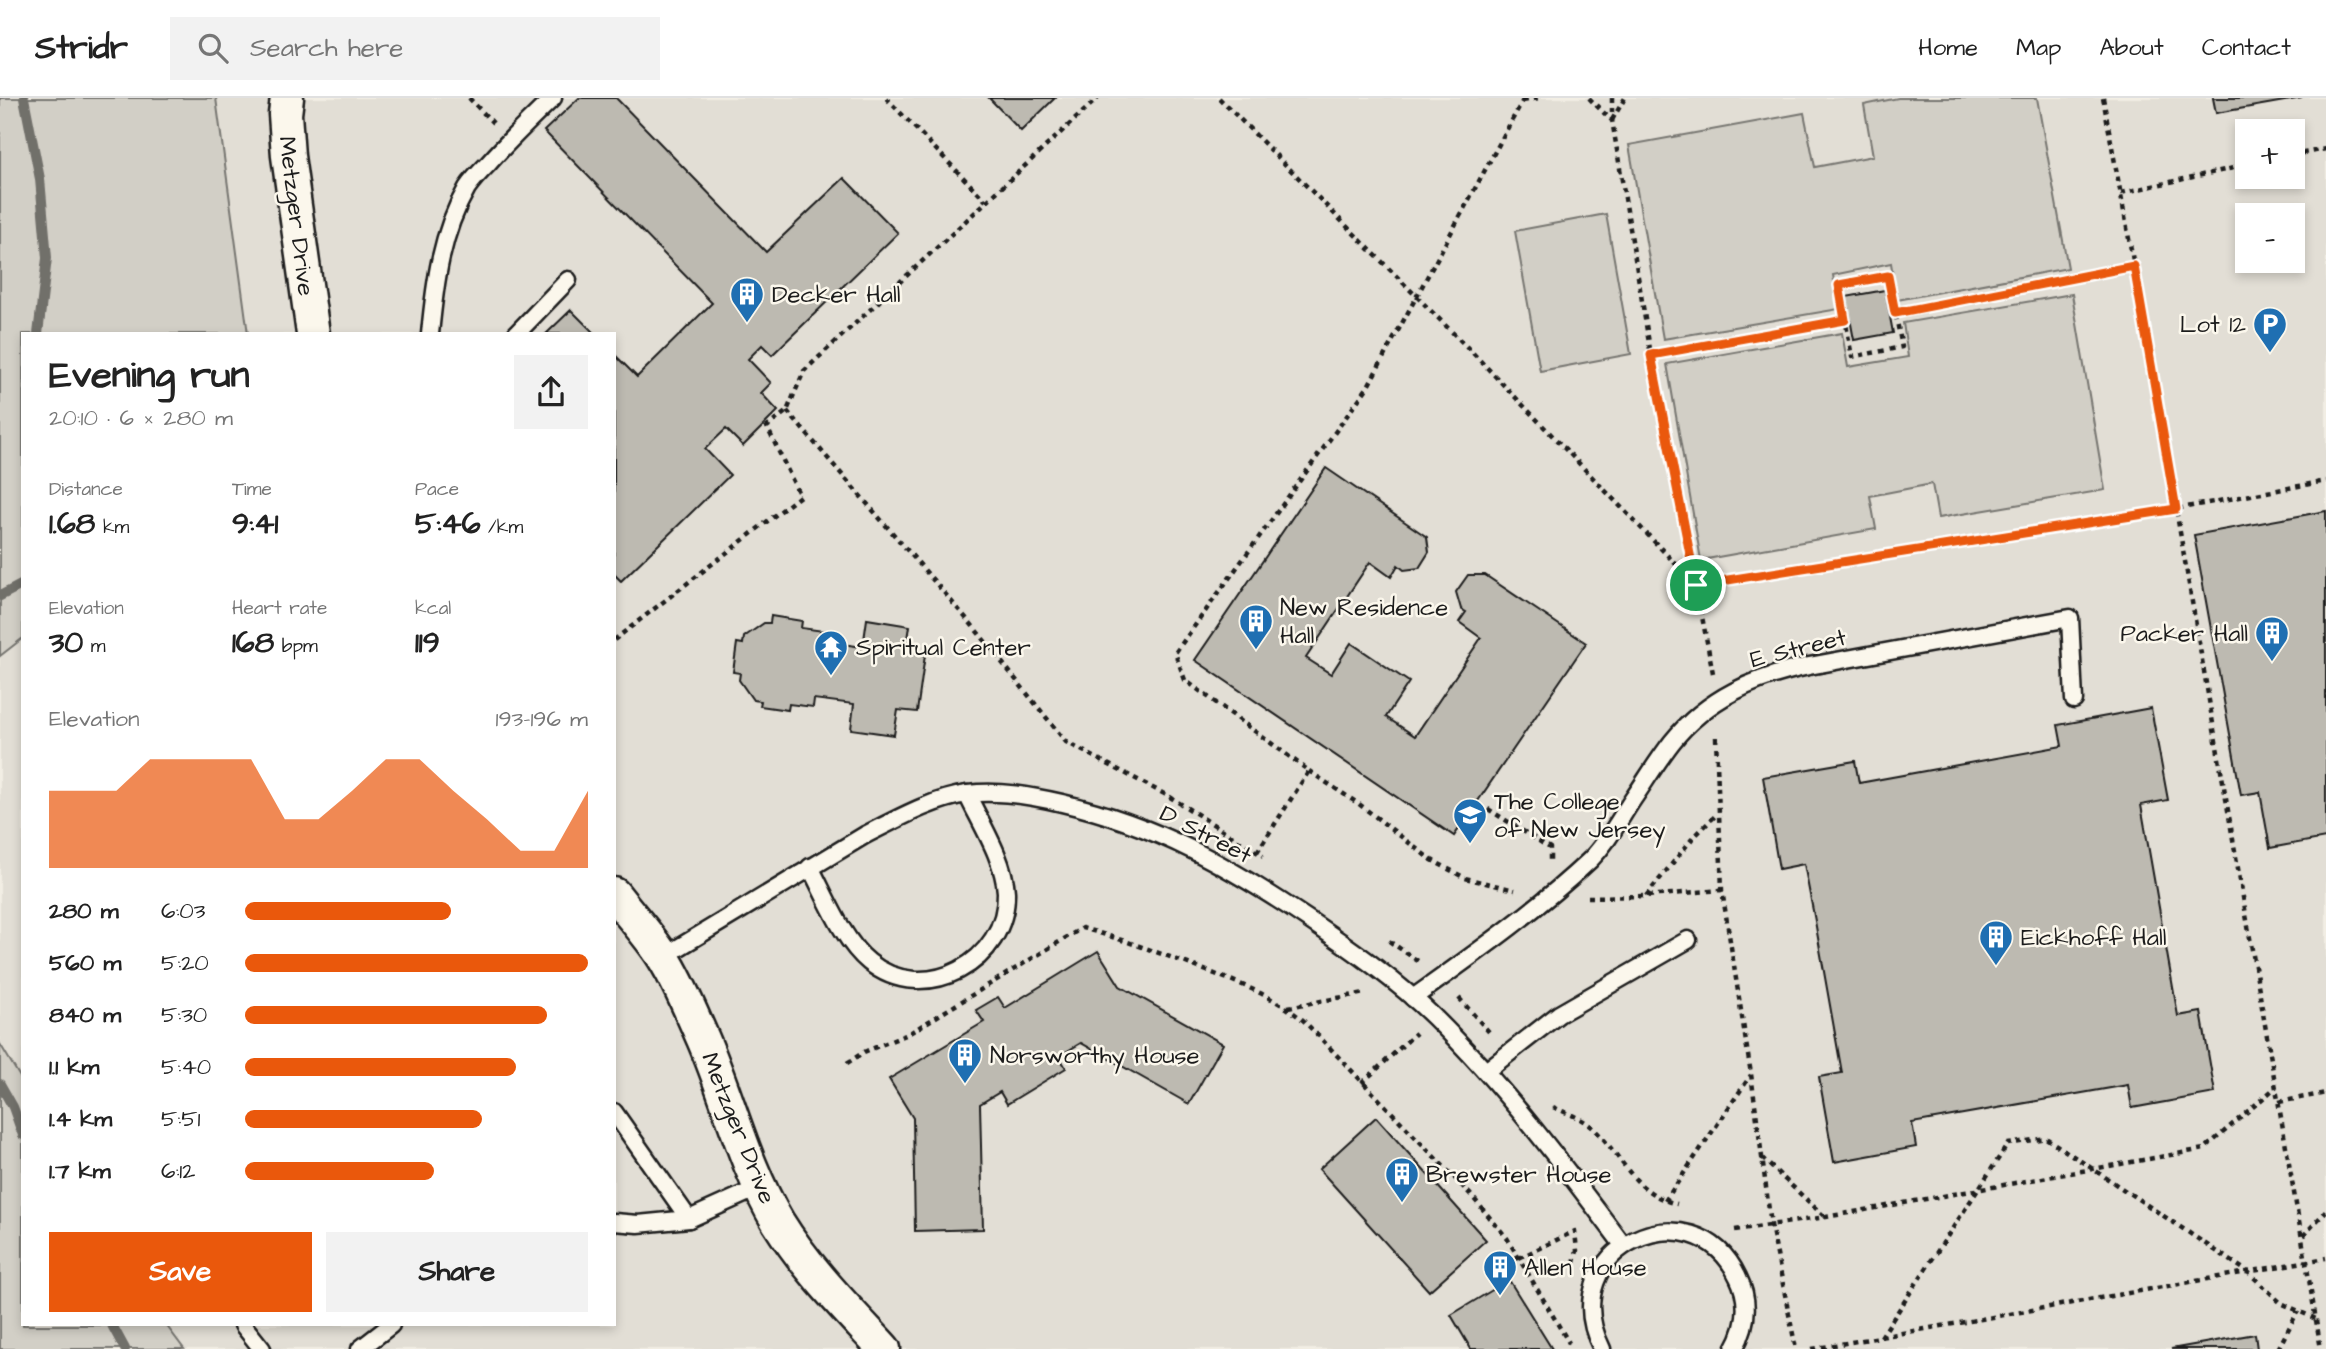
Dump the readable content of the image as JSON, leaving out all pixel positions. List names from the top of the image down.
{
  "streets": {
    "street": ["Metzger Drive"],
    "lane": ["E Street", "D Street"]
  },
  "crossings": [
    ["Metzger Drive", "D Street"],
    ["E Street", "D Street"]
  ],
  "places": {
    "building": [
      "Decker Hall",
      "New Residence Hall",
      "Packer Hall",
      "Eickhoff Hall",
      "Norsworthy House",
      "Brewster House",
      "Allen House"
    ],
    "parking": ["Lot 12"],
    "temple": ["Spiritual Center"],
    "school or university": ["The College of New Jersey"]
  },
  "page": {
    "header": "Stridr",
    "search": "Search here",
    "nav": [
      "Home",
      "Map",
      "About",
      "Contact"
    ],
    "map_buttons": ["+", "−"],
    "heading": ["Evening run", "20:10 · 6 × 280 m"],
    "stats": [
      ["Distance", "1.68 km"],
      ["Time", "9:41"],
      ["Pace", "5:46 /km"],
      ["Elevation", "30 m"],
      ["Heart rate", "168 bpm"],
      ["kcal", "119"]
    ],
    "chart": ["Elevation", "193–196 m"],
    "list": [
      {
        "name": "280 m",
        "note": "6:03"
      },
      {
        "name": "560 m",
        "note": "5:20"
      },
      {
        "name": "840 m",
        "note": "5:30"
      },
      {
        "name": "1.1 km",
        "note": "5:40"
      },
      {
        "name": "1.4 km",
        "note": "5:51"
      },
      {
        "name": "1.7 km",
        "note": "6:12"
      }
    ],
    "buttons": ["Save", "Share"]
  }
}
